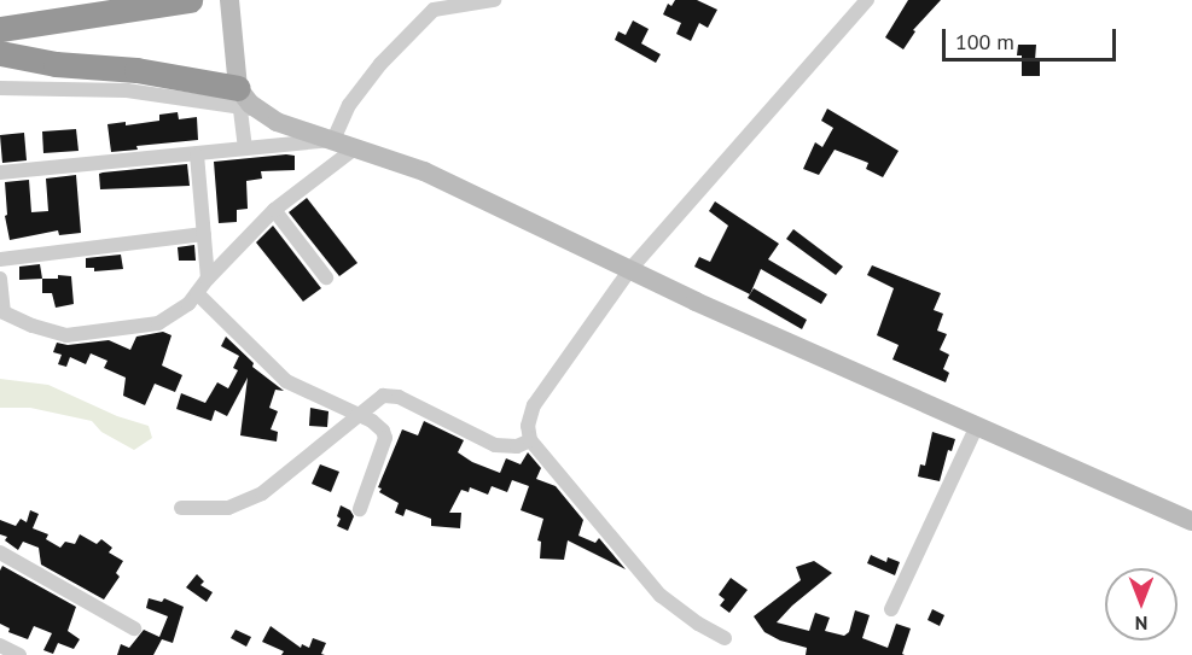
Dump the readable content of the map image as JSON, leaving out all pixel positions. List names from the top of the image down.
{
  "scale_bar": "100 m",
  "north": "bottom"
}
